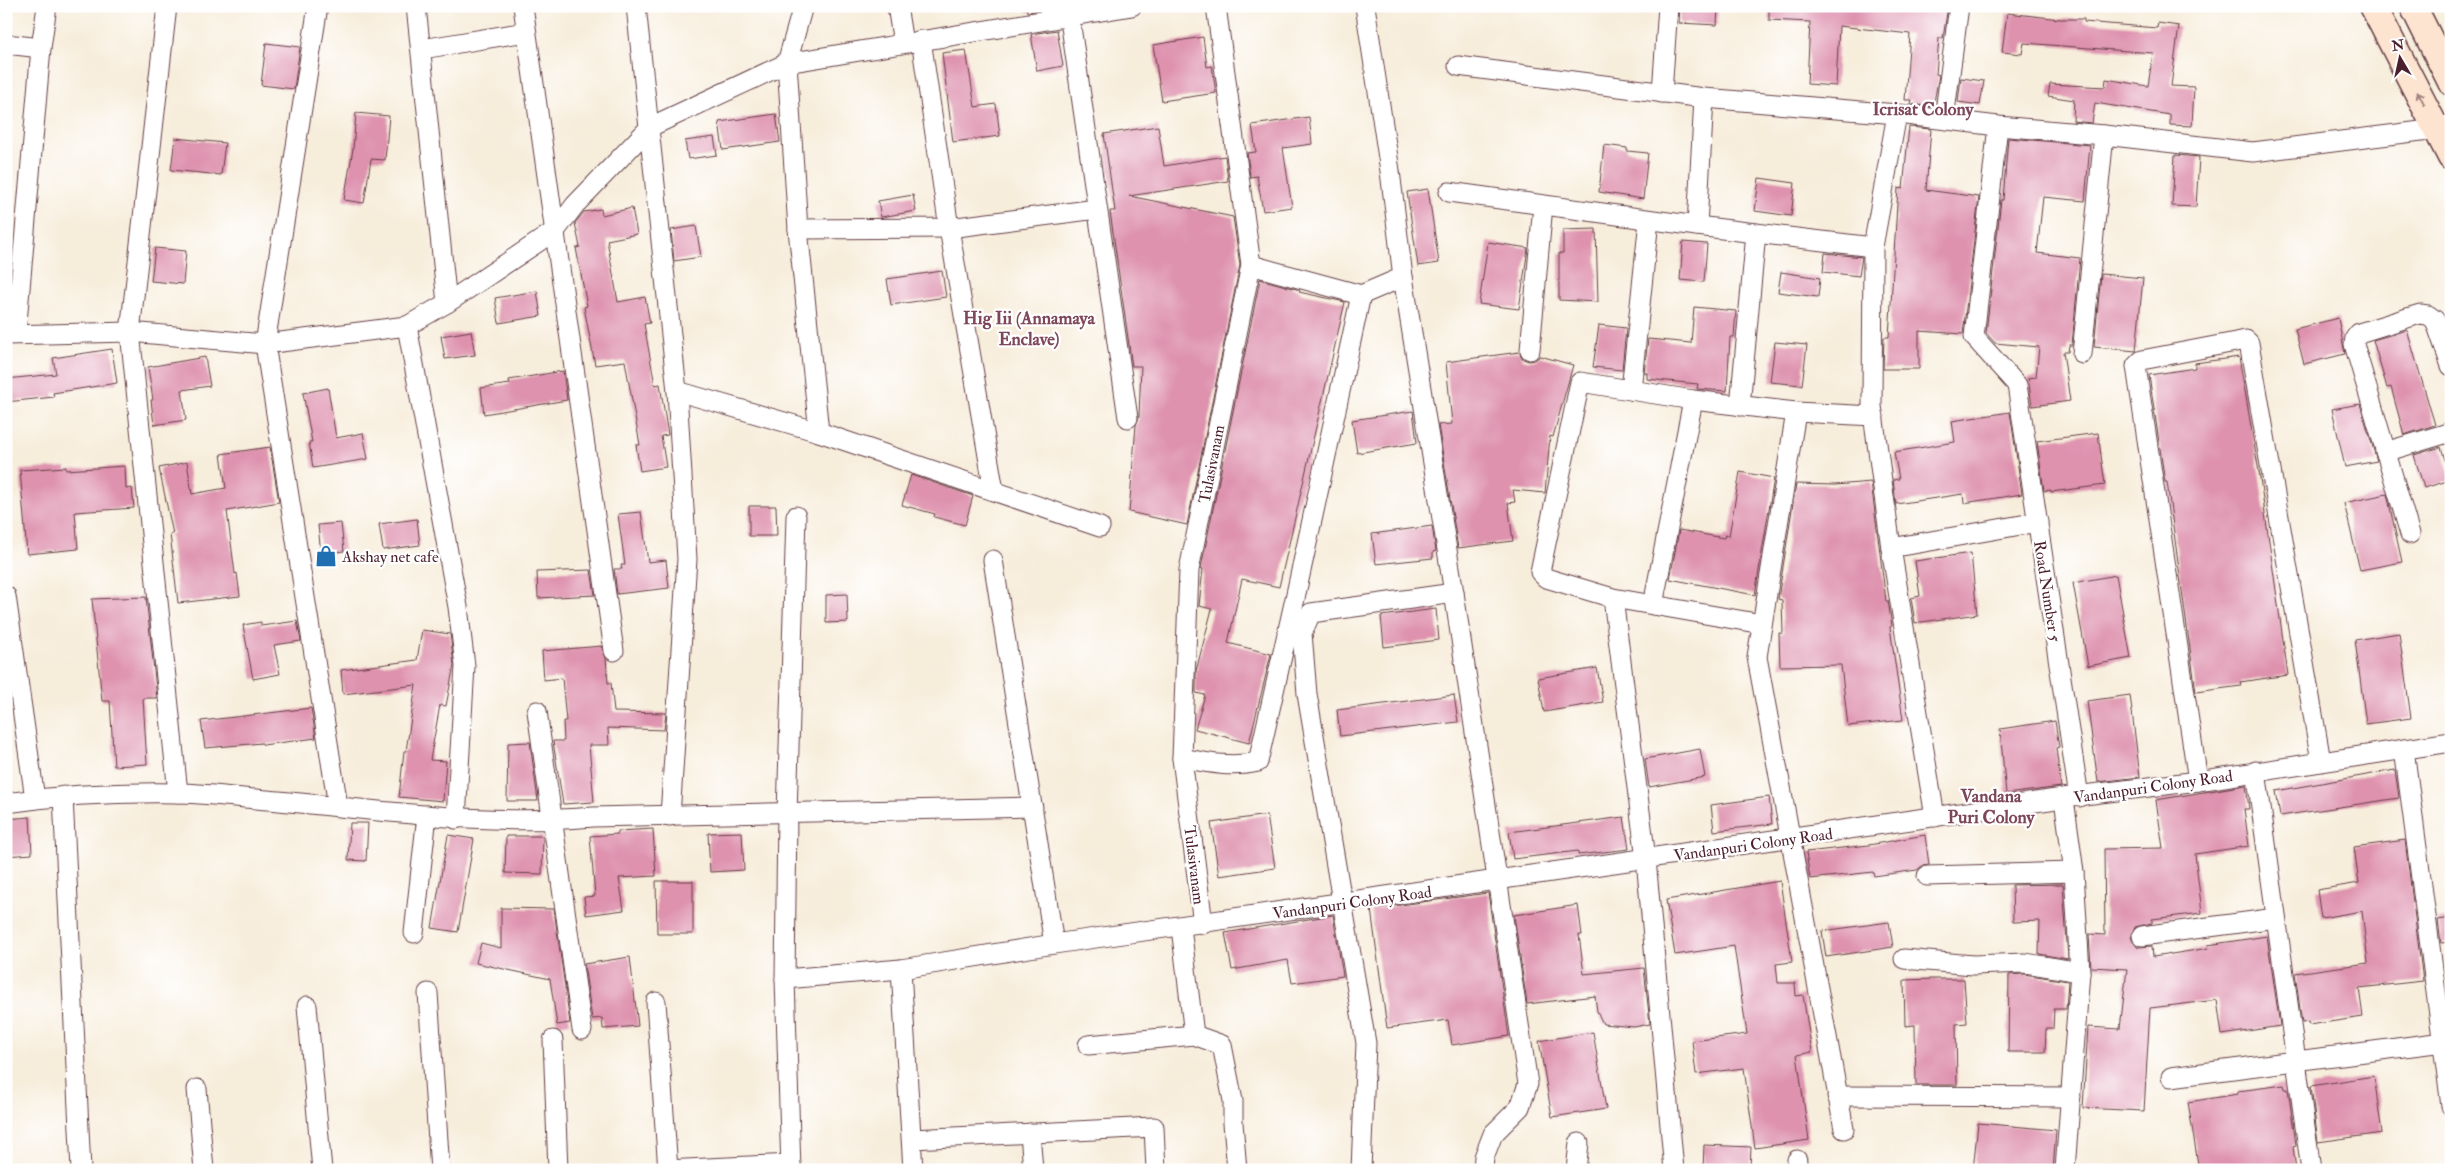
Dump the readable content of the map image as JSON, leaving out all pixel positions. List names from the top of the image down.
{
  "streets": {
    "street": ["Tulasivanam", "Road Number 5", "Vandanpuri Colony Road"]
  },
  "crossings": [
    ["Tulasivanam", "Vandanpuri Colony Road"],
    ["Road Number 5", "Vandanpuri Colony Road"]
  ],
  "districts": ["Icrisat Colony", "Hig Iii (Annamaya Enclave)", "Vandana Puri Colony"],
  "places": {
    "shop": ["Akshay net cafe"]
  },
  "north": "top"
}
